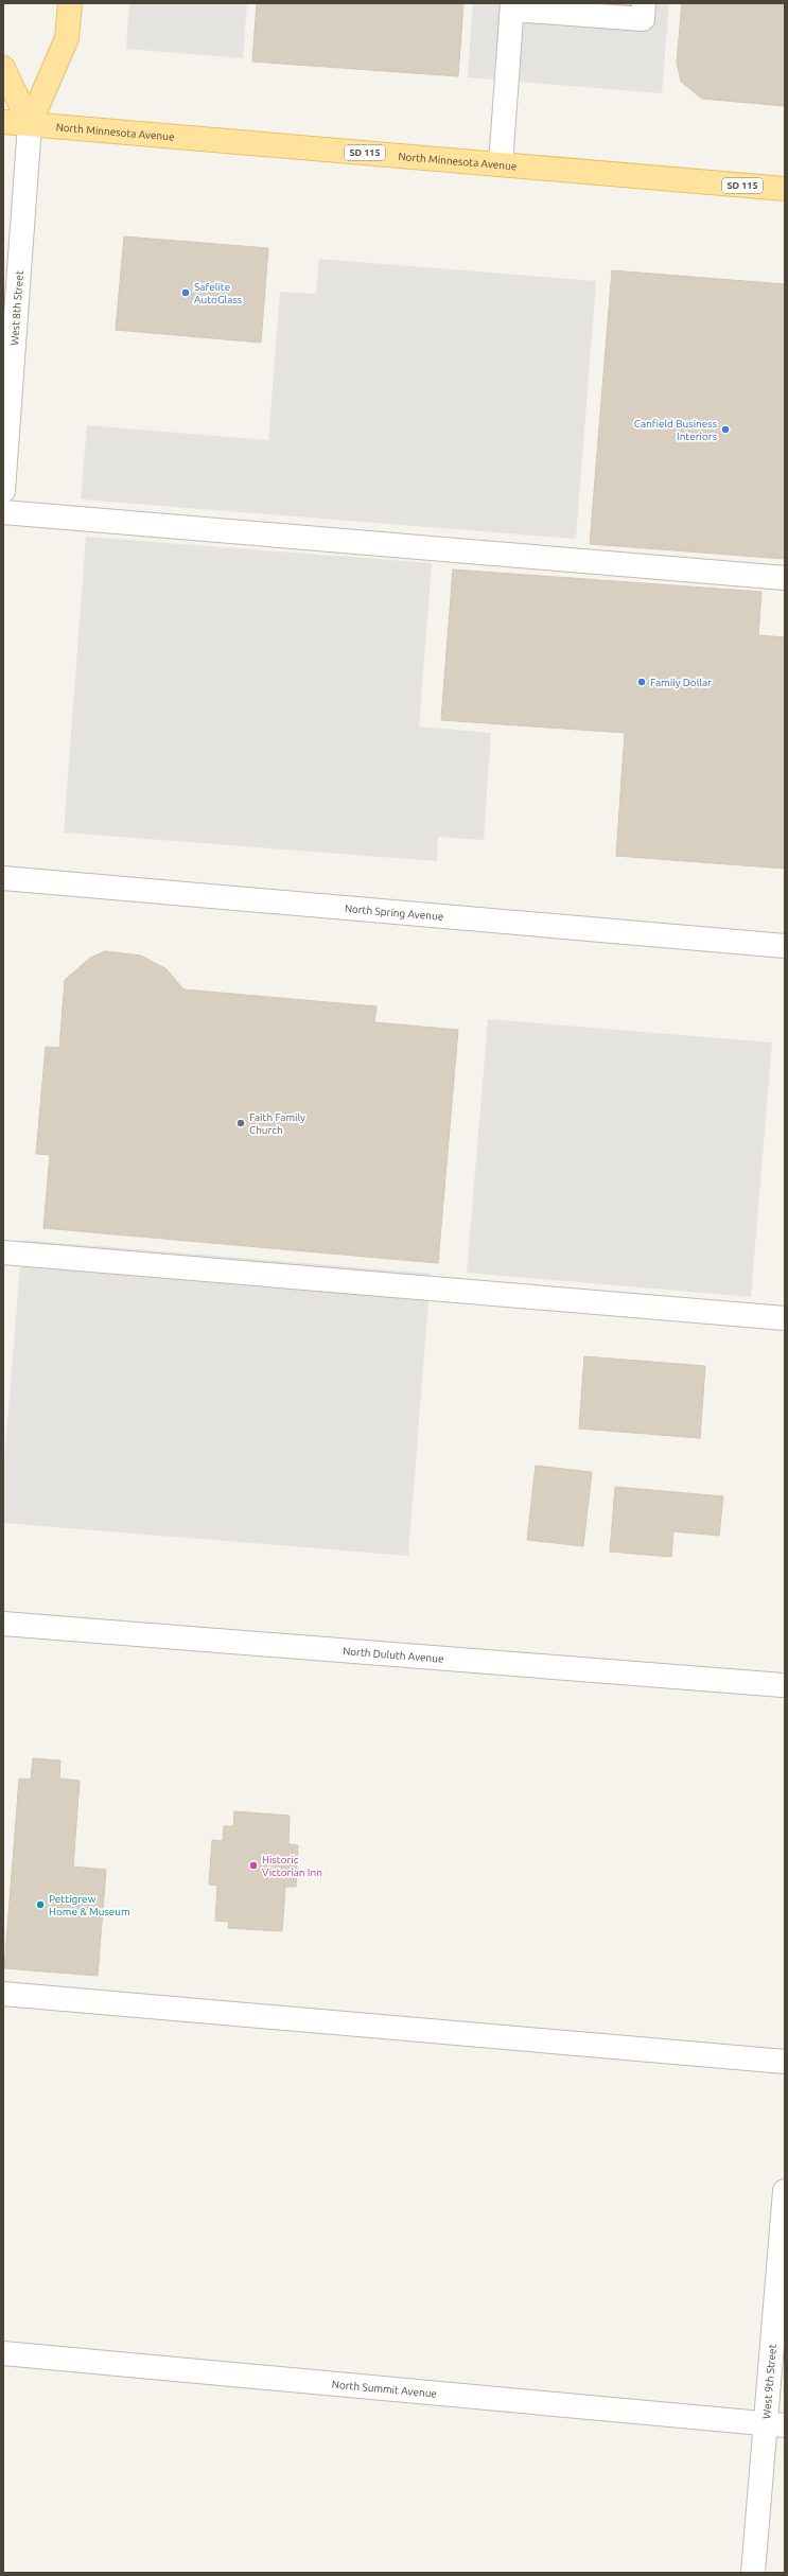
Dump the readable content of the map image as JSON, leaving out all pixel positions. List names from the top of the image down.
{
  "streets": {
    "main road": ["North Minnesota Avenue", "SD 115", "West 8th Street"],
    "street": [
      "North Spring Avenue",
      "North Duluth Avenue",
      "West 9th Street",
      "North Summit Avenue"
    ]
  },
  "crossings": [
    ["North Minnesota Avenue", "West 8th Street"],
    ["West 9th Street", "North Summit Avenue"]
  ],
  "places": [
    "Safelite AutoGlass",
    "Canfield Business Interiors",
    "Family Dollar",
    "Faith Family Church",
    "Historic Victorian Inn",
    "Pettigrew Home & Museum"
  ]
}
